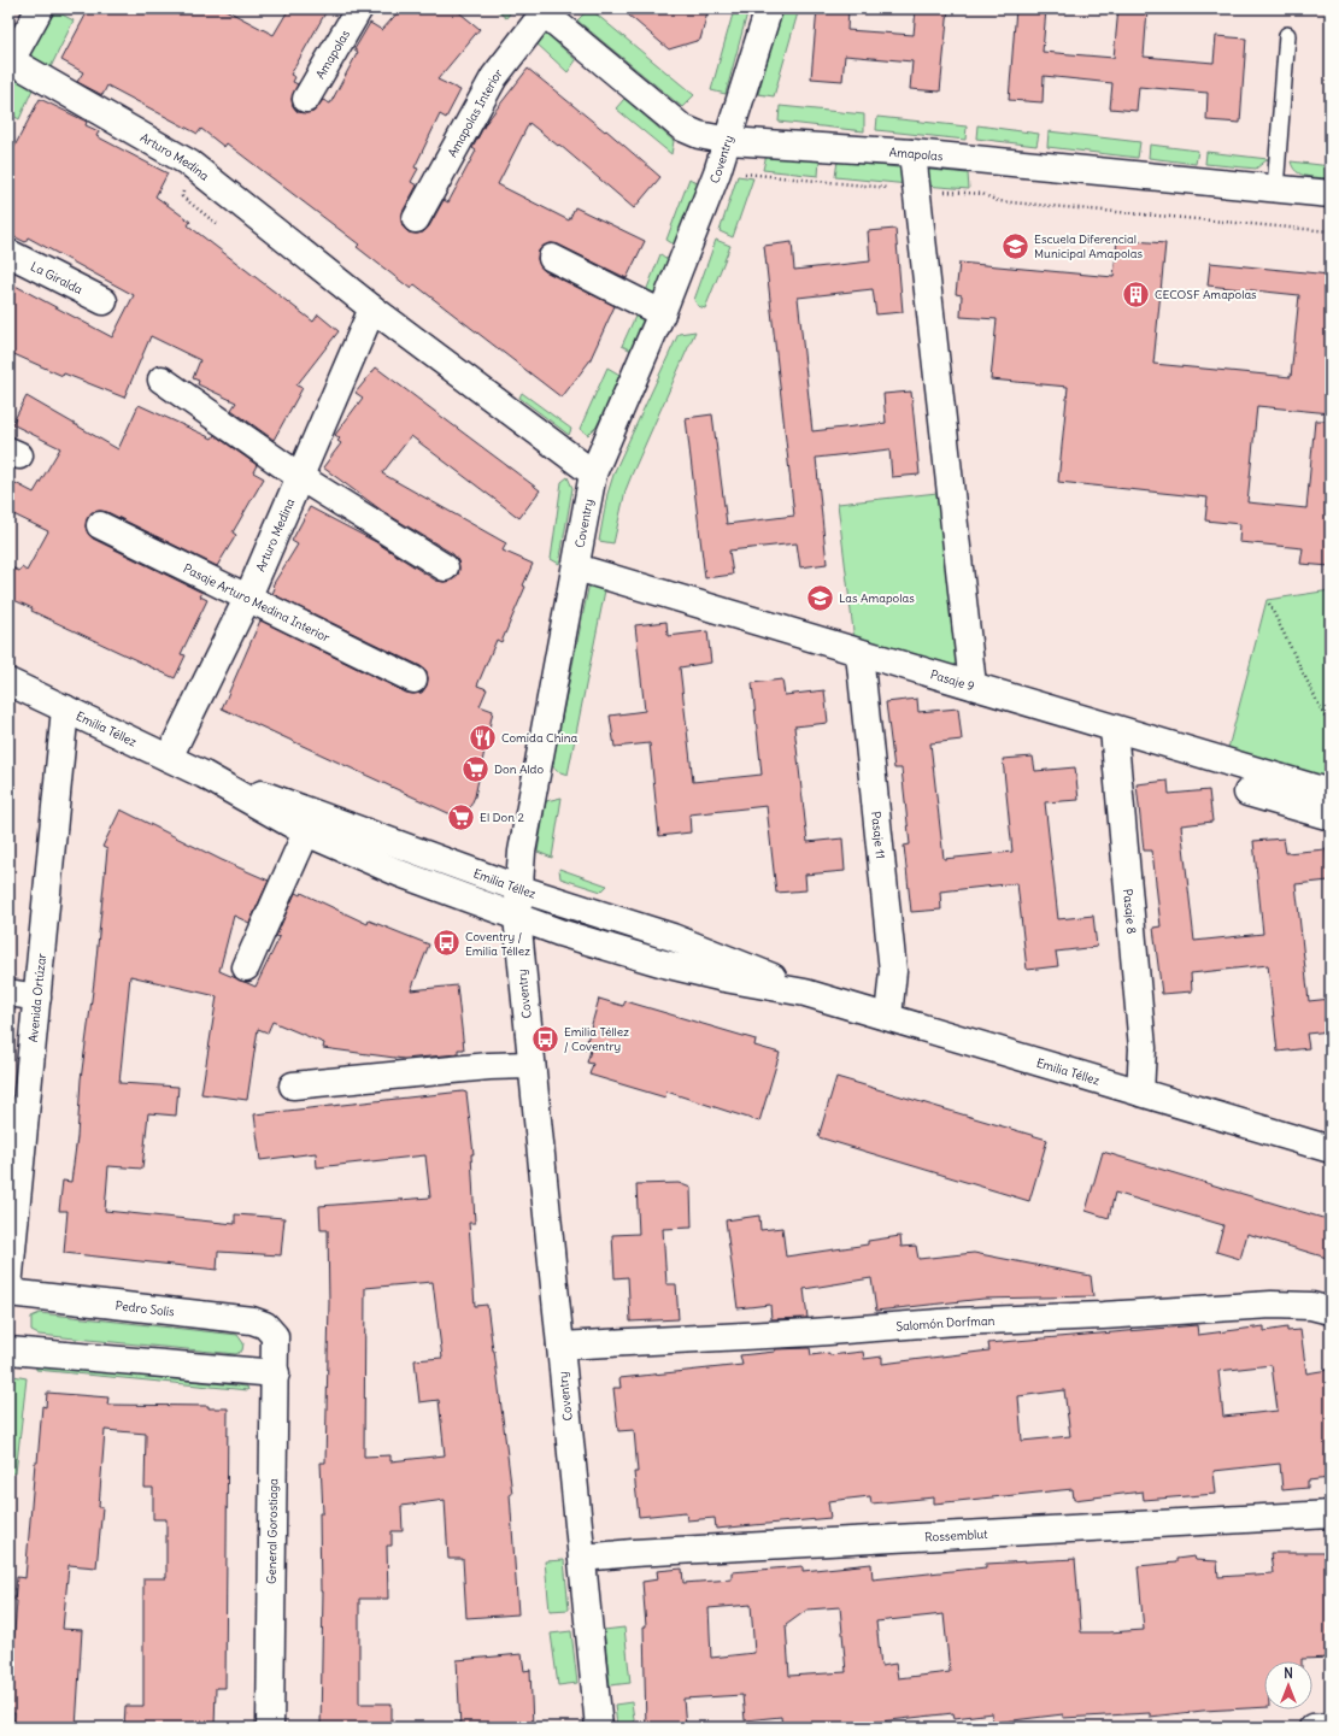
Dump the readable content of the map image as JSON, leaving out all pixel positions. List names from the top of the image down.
{
  "streets": {
    "street": [
      "Amapolas",
      "Amapolas Interior",
      "Arturo Medina",
      "Coventry",
      "La Giralda",
      "Pasaje Arturo Medina Interior",
      "Pasaje 9",
      "Emilia Téllez",
      "Pasaje 11",
      "Pasaje 8",
      "Avenida Ortúzar",
      "Pedro Solís",
      "Salomón Dorfman",
      "General Gorostiaga",
      "Rossemblut"
    ]
  },
  "crossings": [
    ["Amapolas", "Amapolas Interior"],
    ["Amapolas", "Coventry"],
    ["Arturo Medina", "Coventry"],
    ["Arturo Medina", "Pasaje Arturo Medina Interior"],
    ["Arturo Medina", "Emilia Téllez"],
    ["Coventry", "Pasaje 9"],
    ["Coventry", "Emilia Téllez"],
    ["Coventry", "Salomón Dorfman"],
    ["Coventry", "Rossemblut"],
    ["Pasaje 9", "Pasaje 11"],
    ["Pasaje 9", "Pasaje 8"],
    ["Emilia Téllez", "Pasaje 11"],
    ["Emilia Téllez", "Pasaje 8"],
    ["Emilia Téllez", "Avenida Ortúzar"],
    ["Pedro Solís", "General Gorostiaga"]
  ],
  "places": {
    "school or university": ["Escuela Diferencial Municipal Amapolas", "Las Amapolas"],
    "building": ["CECOSF Amapolas"],
    "restaurant": ["Comida China"],
    "supermarket": ["Don Aldo", "El Don 2"],
    "bus stop": ["Coventry / Emilia Téllez", "Emilia Téllez / Coventry"]
  },
  "north": "top"
}
